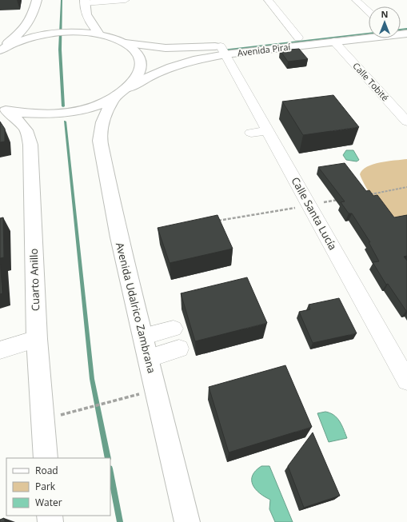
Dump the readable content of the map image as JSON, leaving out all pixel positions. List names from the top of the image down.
{
  "streets": {
    "main road": ["Avenida Piraí", "Cuarto Anillo", "Avenida Udalrico Zambrana"],
    "street": ["Calle Tobité", "Calle Santa Lucía"]
  },
  "crossings": [
    ["Avenida Piraí", "Calle Tobité"],
    ["Avenida Piraí", "Calle Santa Lucía"],
    ["Avenida Piraí", "Cuarto Anillo"],
    ["Avenida Piraí", "Avenida Udalrico Zambrana"]
  ],
  "legend": ["Road", "Park", "Water"],
  "north": "top"
}
